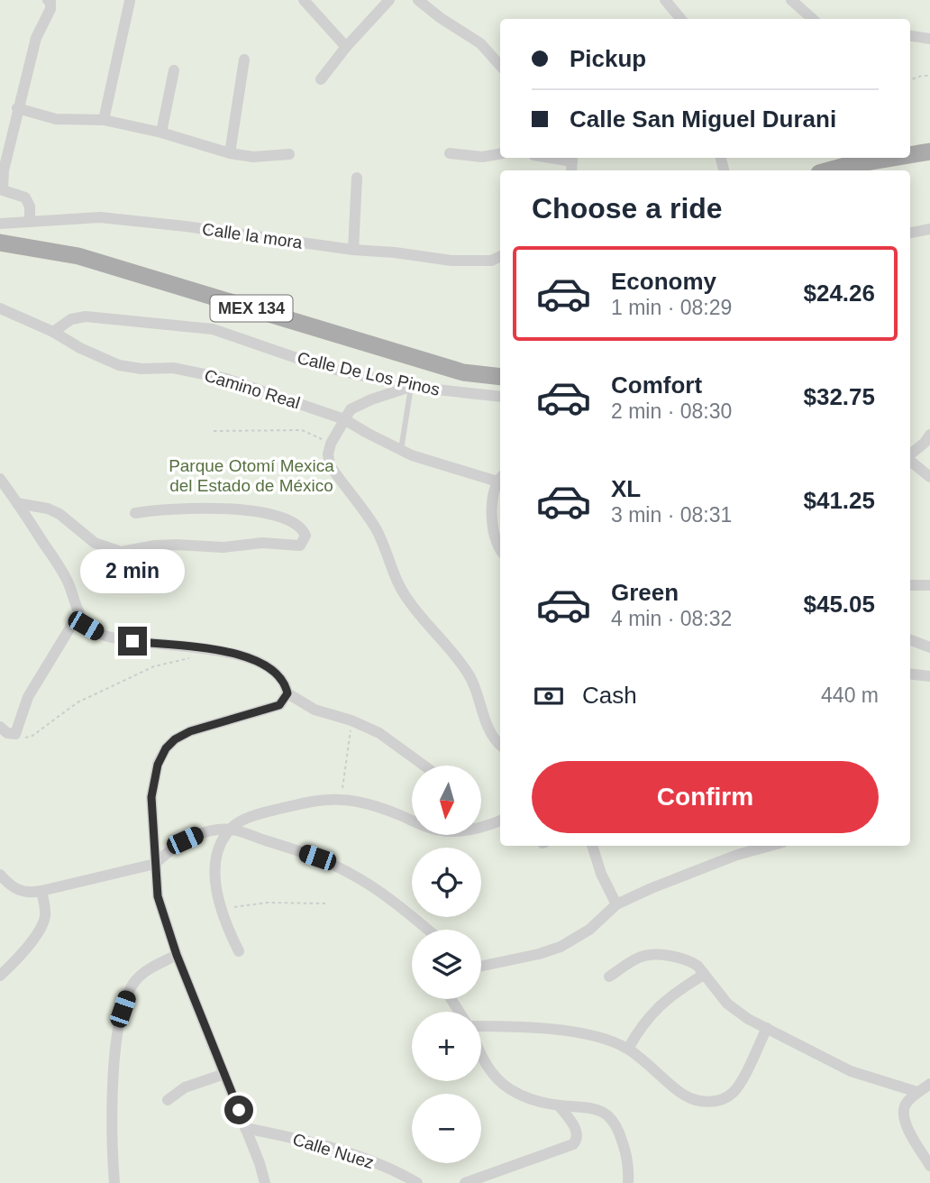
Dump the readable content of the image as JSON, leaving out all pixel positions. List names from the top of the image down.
{
  "streets": {
    "main road": ["MEX 134"],
    "street": [
      "Calle la mora",
      "Calle De Los Pinos",
      "Camino Real",
      "Calle Nuez"
    ]
  },
  "crossings": [
    ["Calle De Los Pinos", "Camino Real"]
  ],
  "parks": ["Parque Otomí Mexica del Estado de México"],
  "north": "bottom",
  "page": {
    "banner": ["Pickup", "Calle San Miguel Durani"],
    "heading": "Choose a ride",
    "list": [
      {
        "name": "Economy",
        "note": "1 min · 08:29",
        "value": "$24.26"
      },
      {
        "name": "Comfort",
        "note": "2 min · 08:30",
        "value": "$32.75"
      },
      {
        "name": "XL",
        "note": "3 min · 08:31",
        "value": "$41.25"
      },
      {
        "name": "Green",
        "note": "4 min · 08:32",
        "value": "$45.05"
      }
    ],
    "bubble": "2 min",
    "pay": ["Cash", "440 m"],
    "buttons": "Confirm",
    "map_buttons": ["+", "−"]
  }
}
